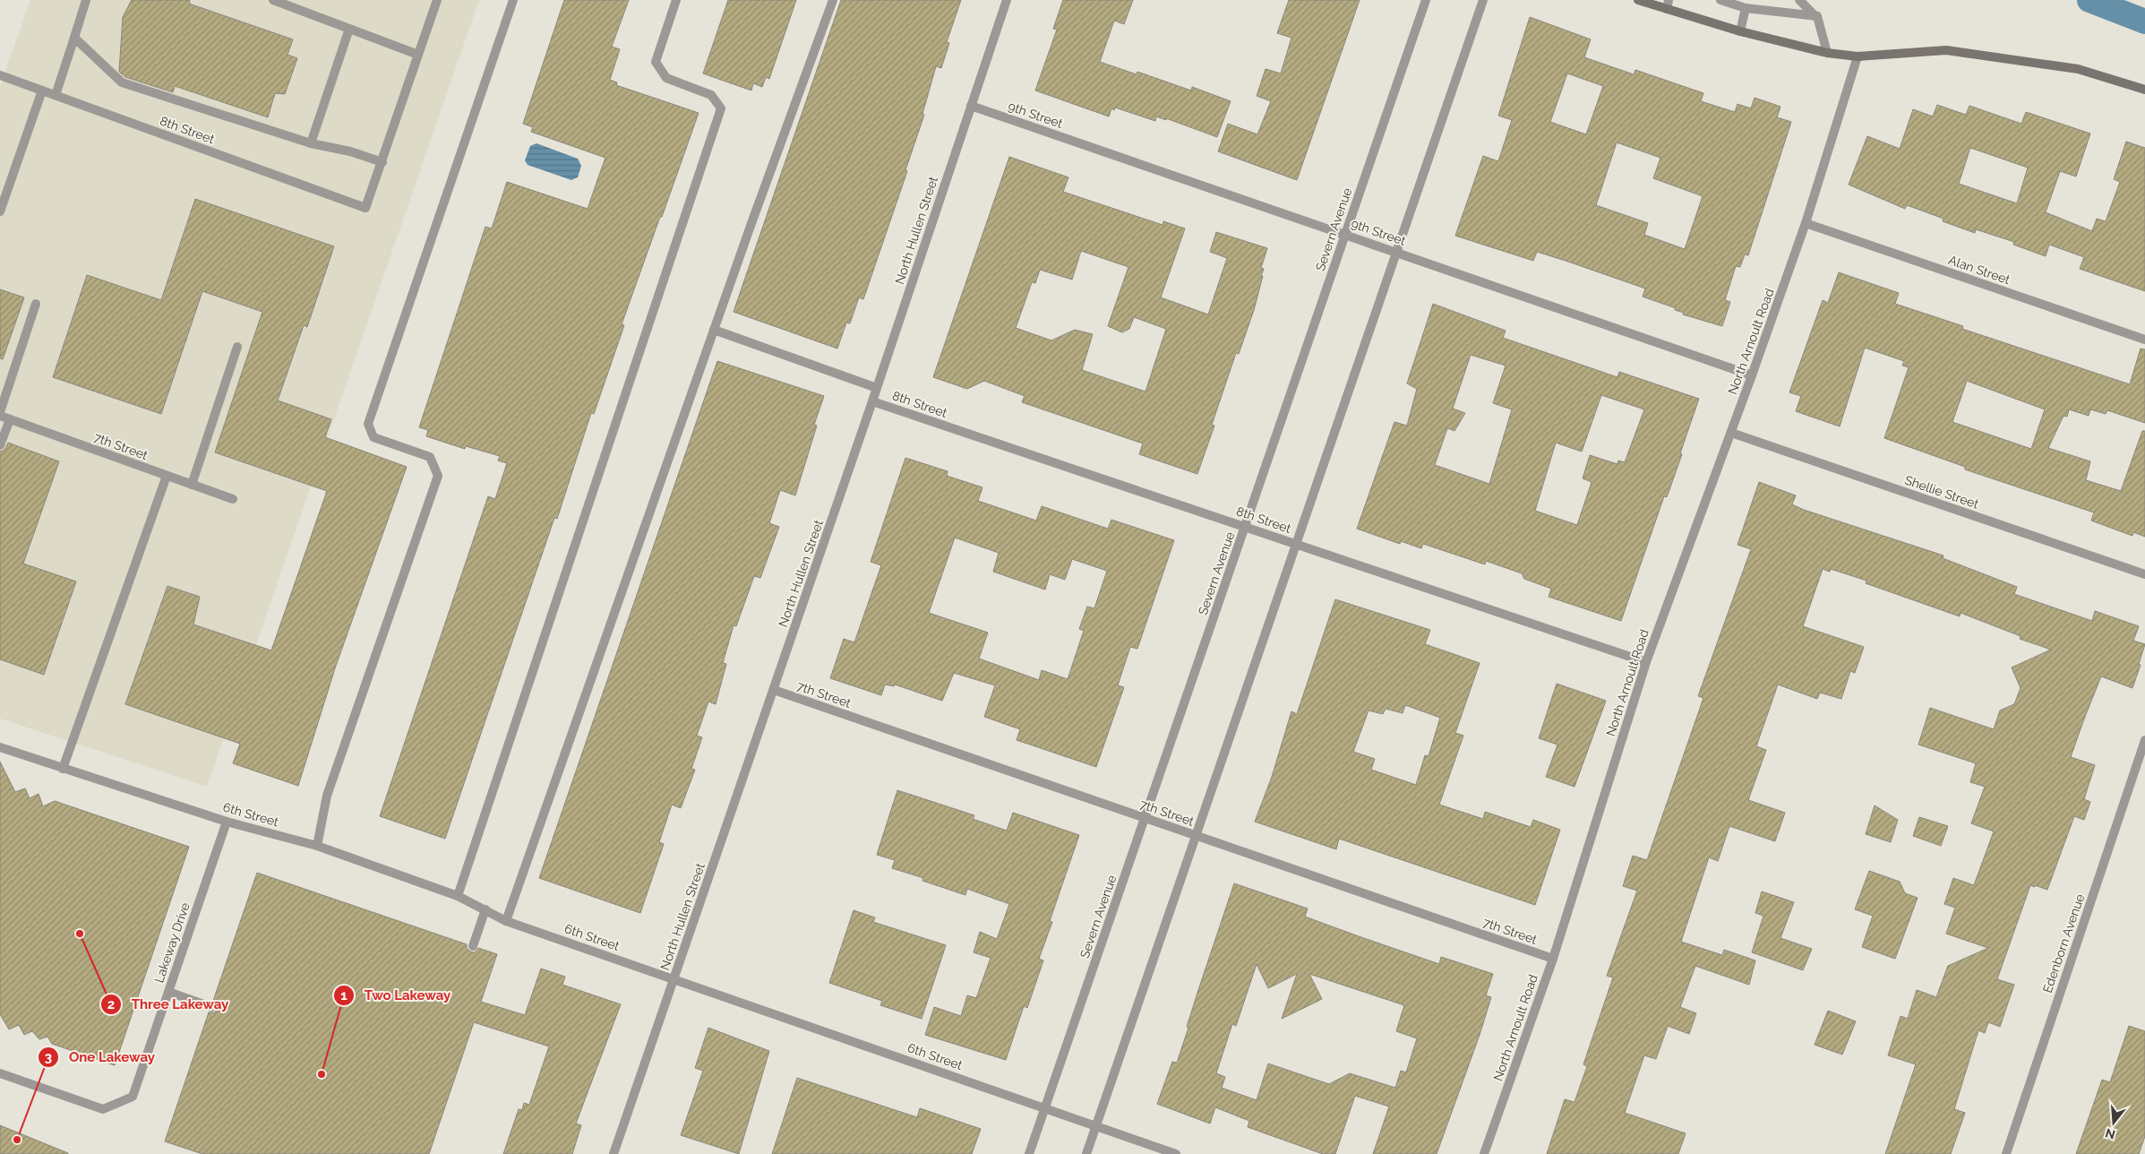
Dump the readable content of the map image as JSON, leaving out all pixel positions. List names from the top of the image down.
{
  "streets": {
    "street": [
      "9th Street",
      "8th Street",
      "Severn Avenue",
      "North Hullen Street",
      "Alan Street",
      "North Arnoult Road",
      "7th Street",
      "Shellie Street",
      "6th Street",
      "Lakeway Drive",
      "Edenborn Avenue"
    ]
  },
  "crossings": [
    ["9th Street", "Severn Avenue"],
    ["9th Street", "North Hullen Street"],
    ["9th Street", "North Arnoult Road"],
    ["8th Street", "Severn Avenue"],
    ["8th Street", "North Hullen Street"],
    ["8th Street", "North Arnoult Road"],
    ["Severn Avenue", "7th Street"],
    ["Severn Avenue", "6th Street"],
    ["North Hullen Street", "7th Street"],
    ["North Hullen Street", "6th Street"],
    ["Alan Street", "North Arnoult Road"],
    ["North Arnoult Road", "7th Street"],
    ["North Arnoult Road", "Shellie Street"],
    ["6th Street", "Lakeway Drive"]
  ],
  "places": ["Three Lakeway", "Two Lakeway", "One Lakeway"],
  "north": "bottom"
}
